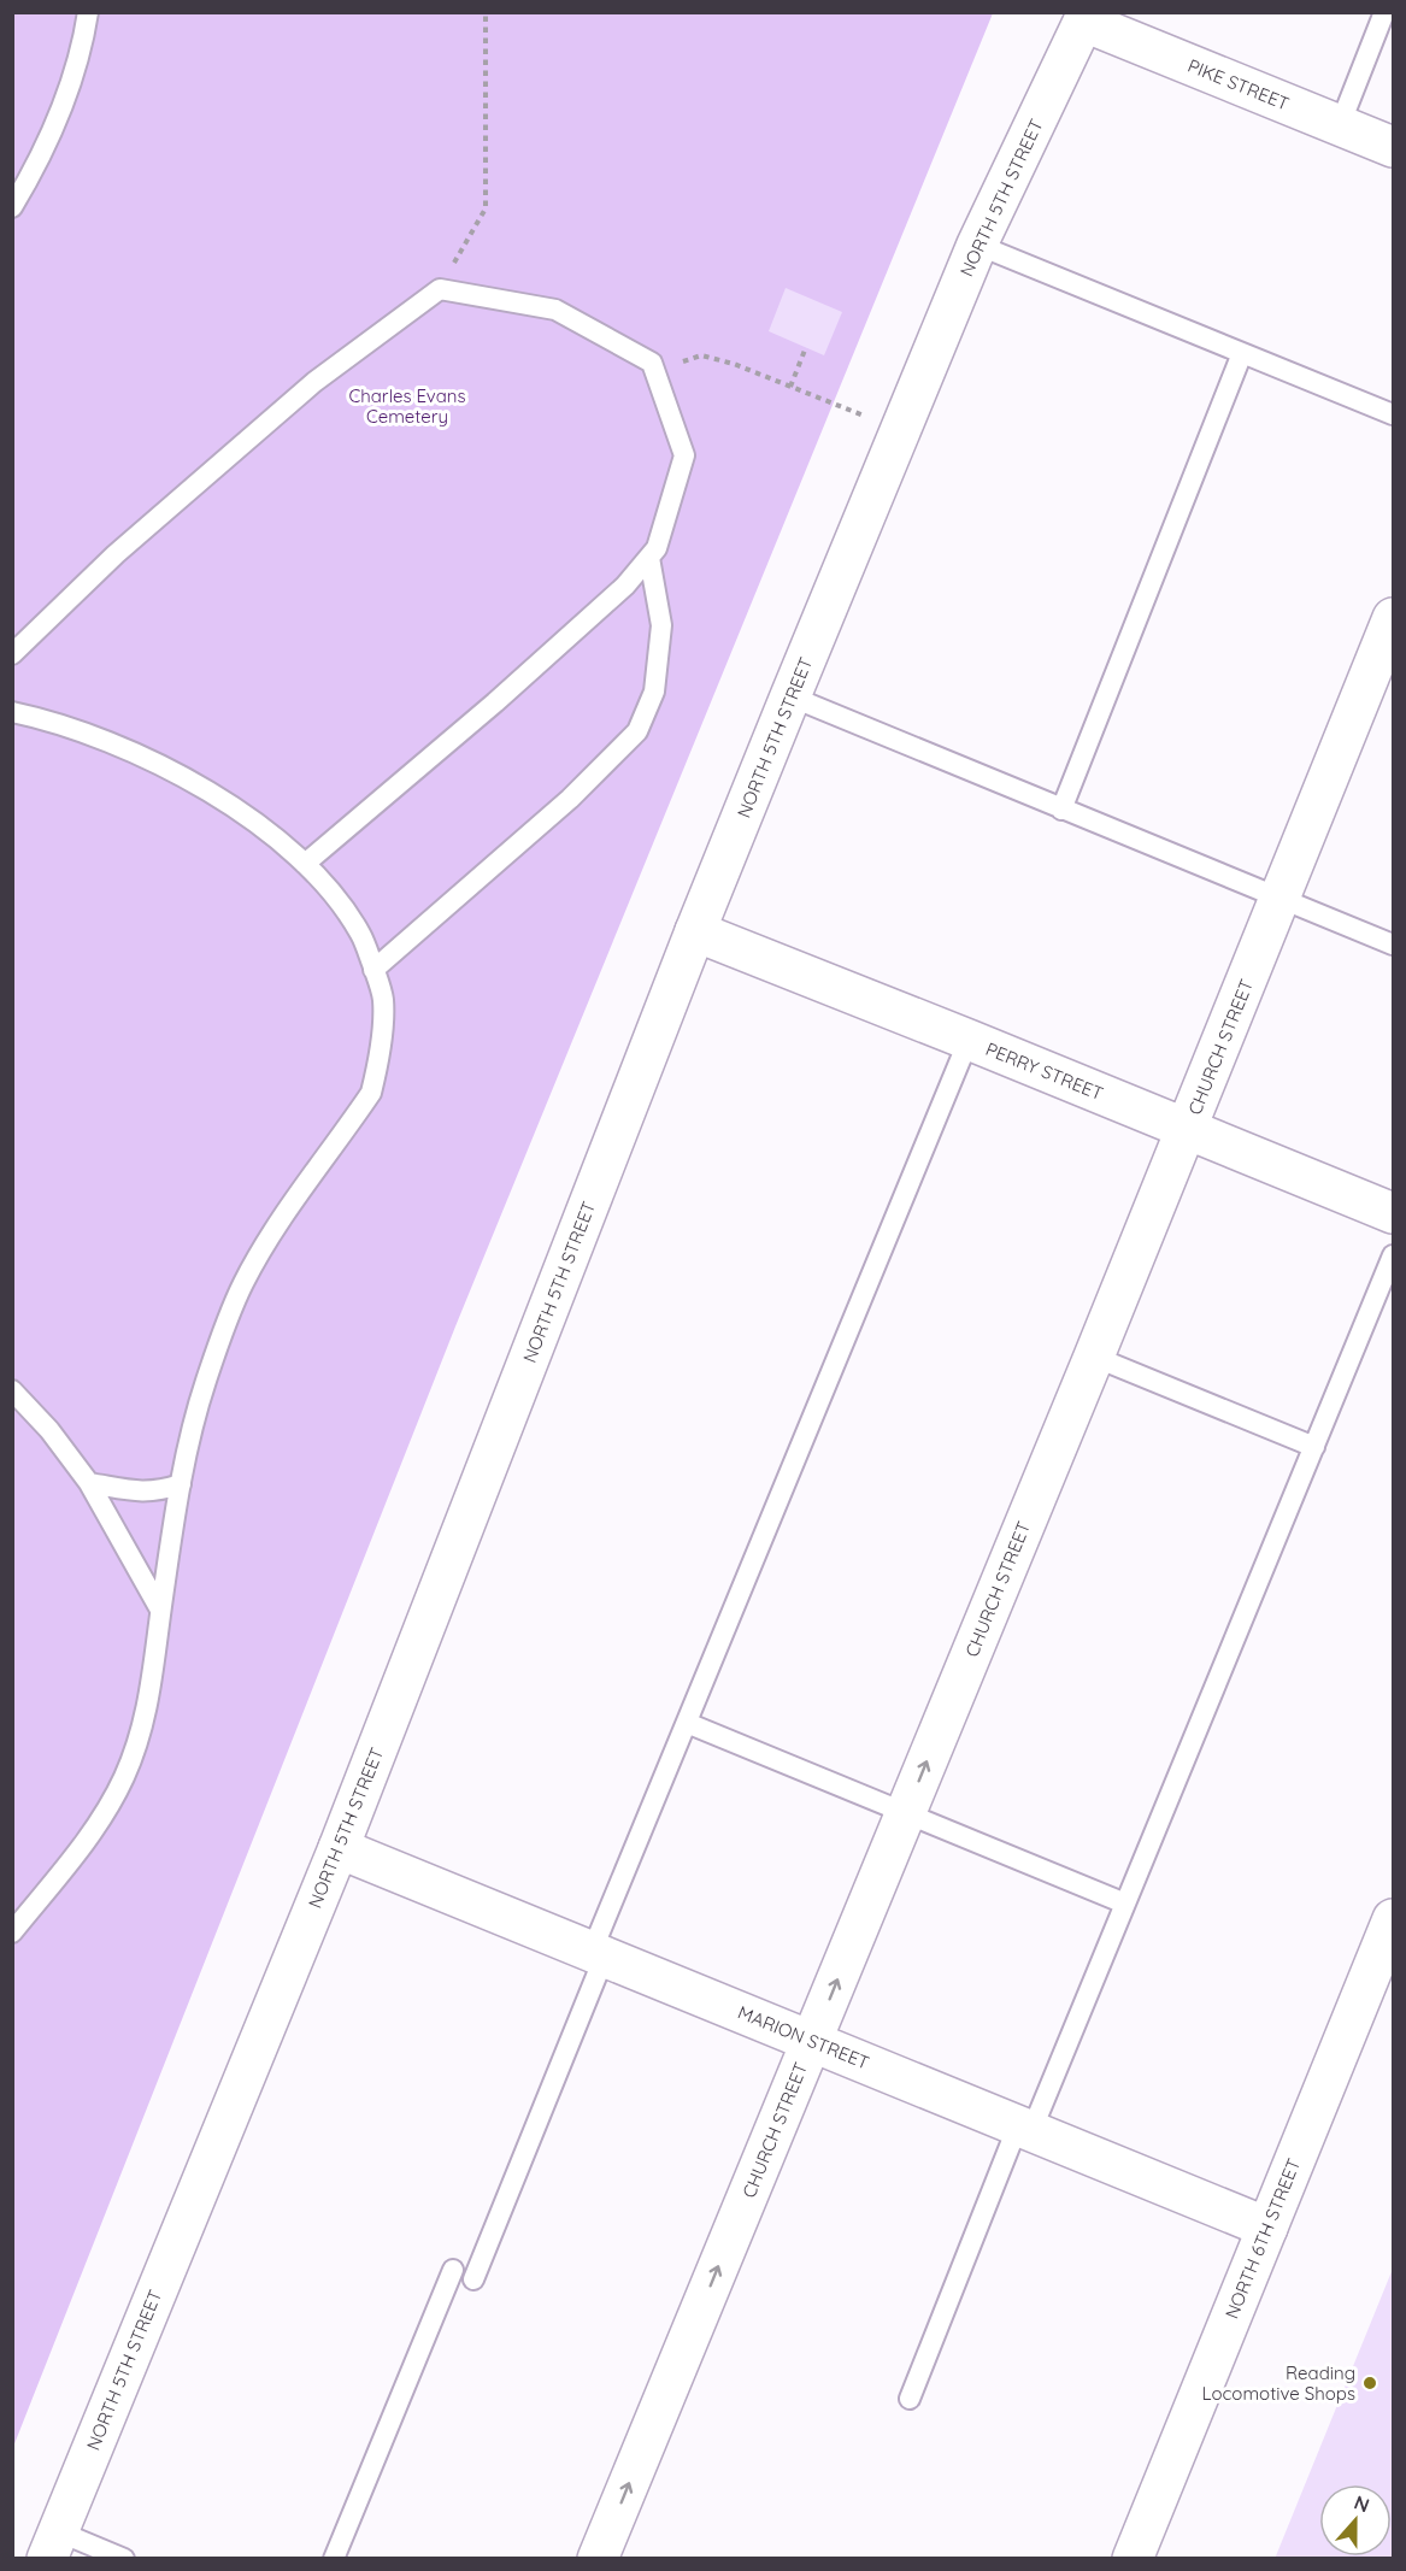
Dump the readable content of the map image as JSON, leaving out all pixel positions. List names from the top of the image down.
{
  "streets": {
    "street": [
      "PIKE STREET",
      "NORTH 5TH STREET",
      "CHURCH STREET",
      "PERRY STREET",
      "MARION STREET",
      "NORTH 6TH STREET"
    ]
  },
  "crossings": [
    ["PIKE STREET", "NORTH 5TH STREET"],
    ["NORTH 5TH STREET", "PERRY STREET"],
    ["NORTH 5TH STREET", "MARION STREET"],
    ["CHURCH STREET", "PERRY STREET"],
    ["CHURCH STREET", "MARION STREET"],
    ["MARION STREET", "NORTH 6TH STREET"]
  ],
  "one_way": ["CHURCH STREET"],
  "parks": ["Charles Evans Cemetery"],
  "places": ["Reading Locomotive Shops"],
  "north": "top"
}
